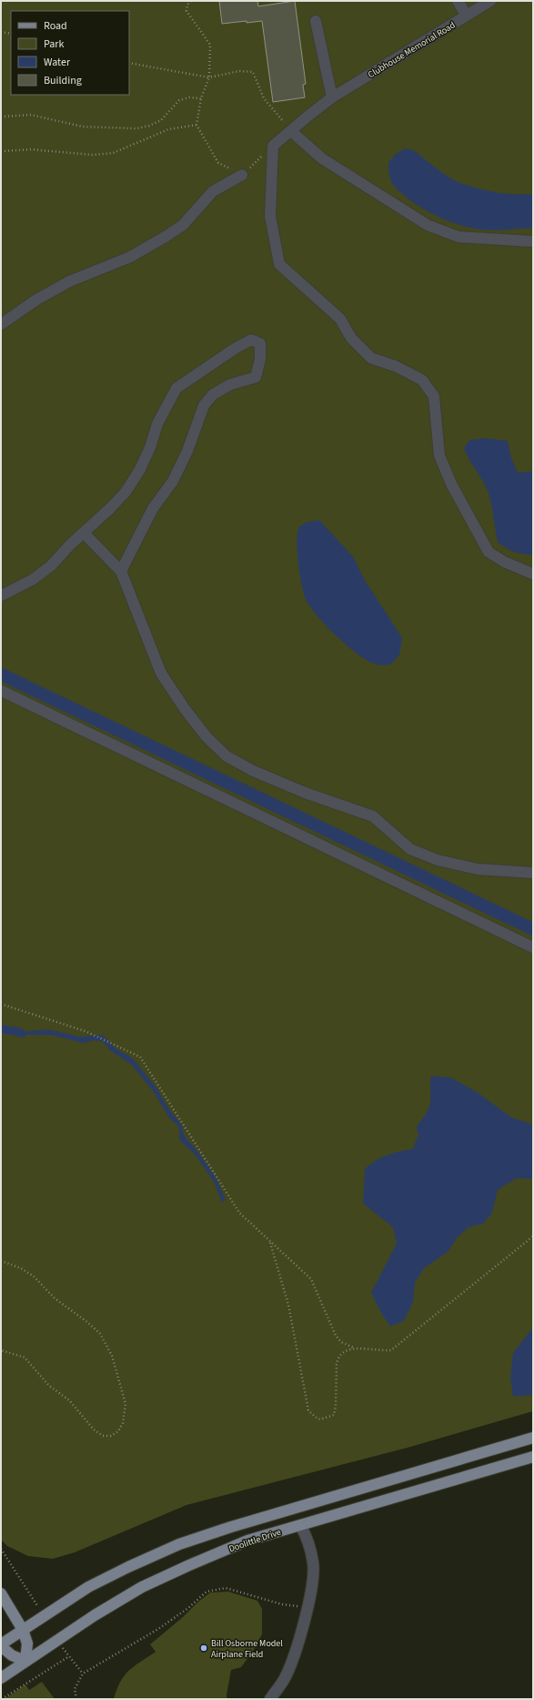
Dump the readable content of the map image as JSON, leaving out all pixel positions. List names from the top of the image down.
{
  "streets": {
    "main road": ["Doolittle Drive"],
    "street": ["Clubhouse Memorial Road"]
  },
  "places": ["Bill Osborne Model Airplane Field"],
  "legend": [
    "Road",
    "Park",
    "Water",
    "Building"
  ]
}
